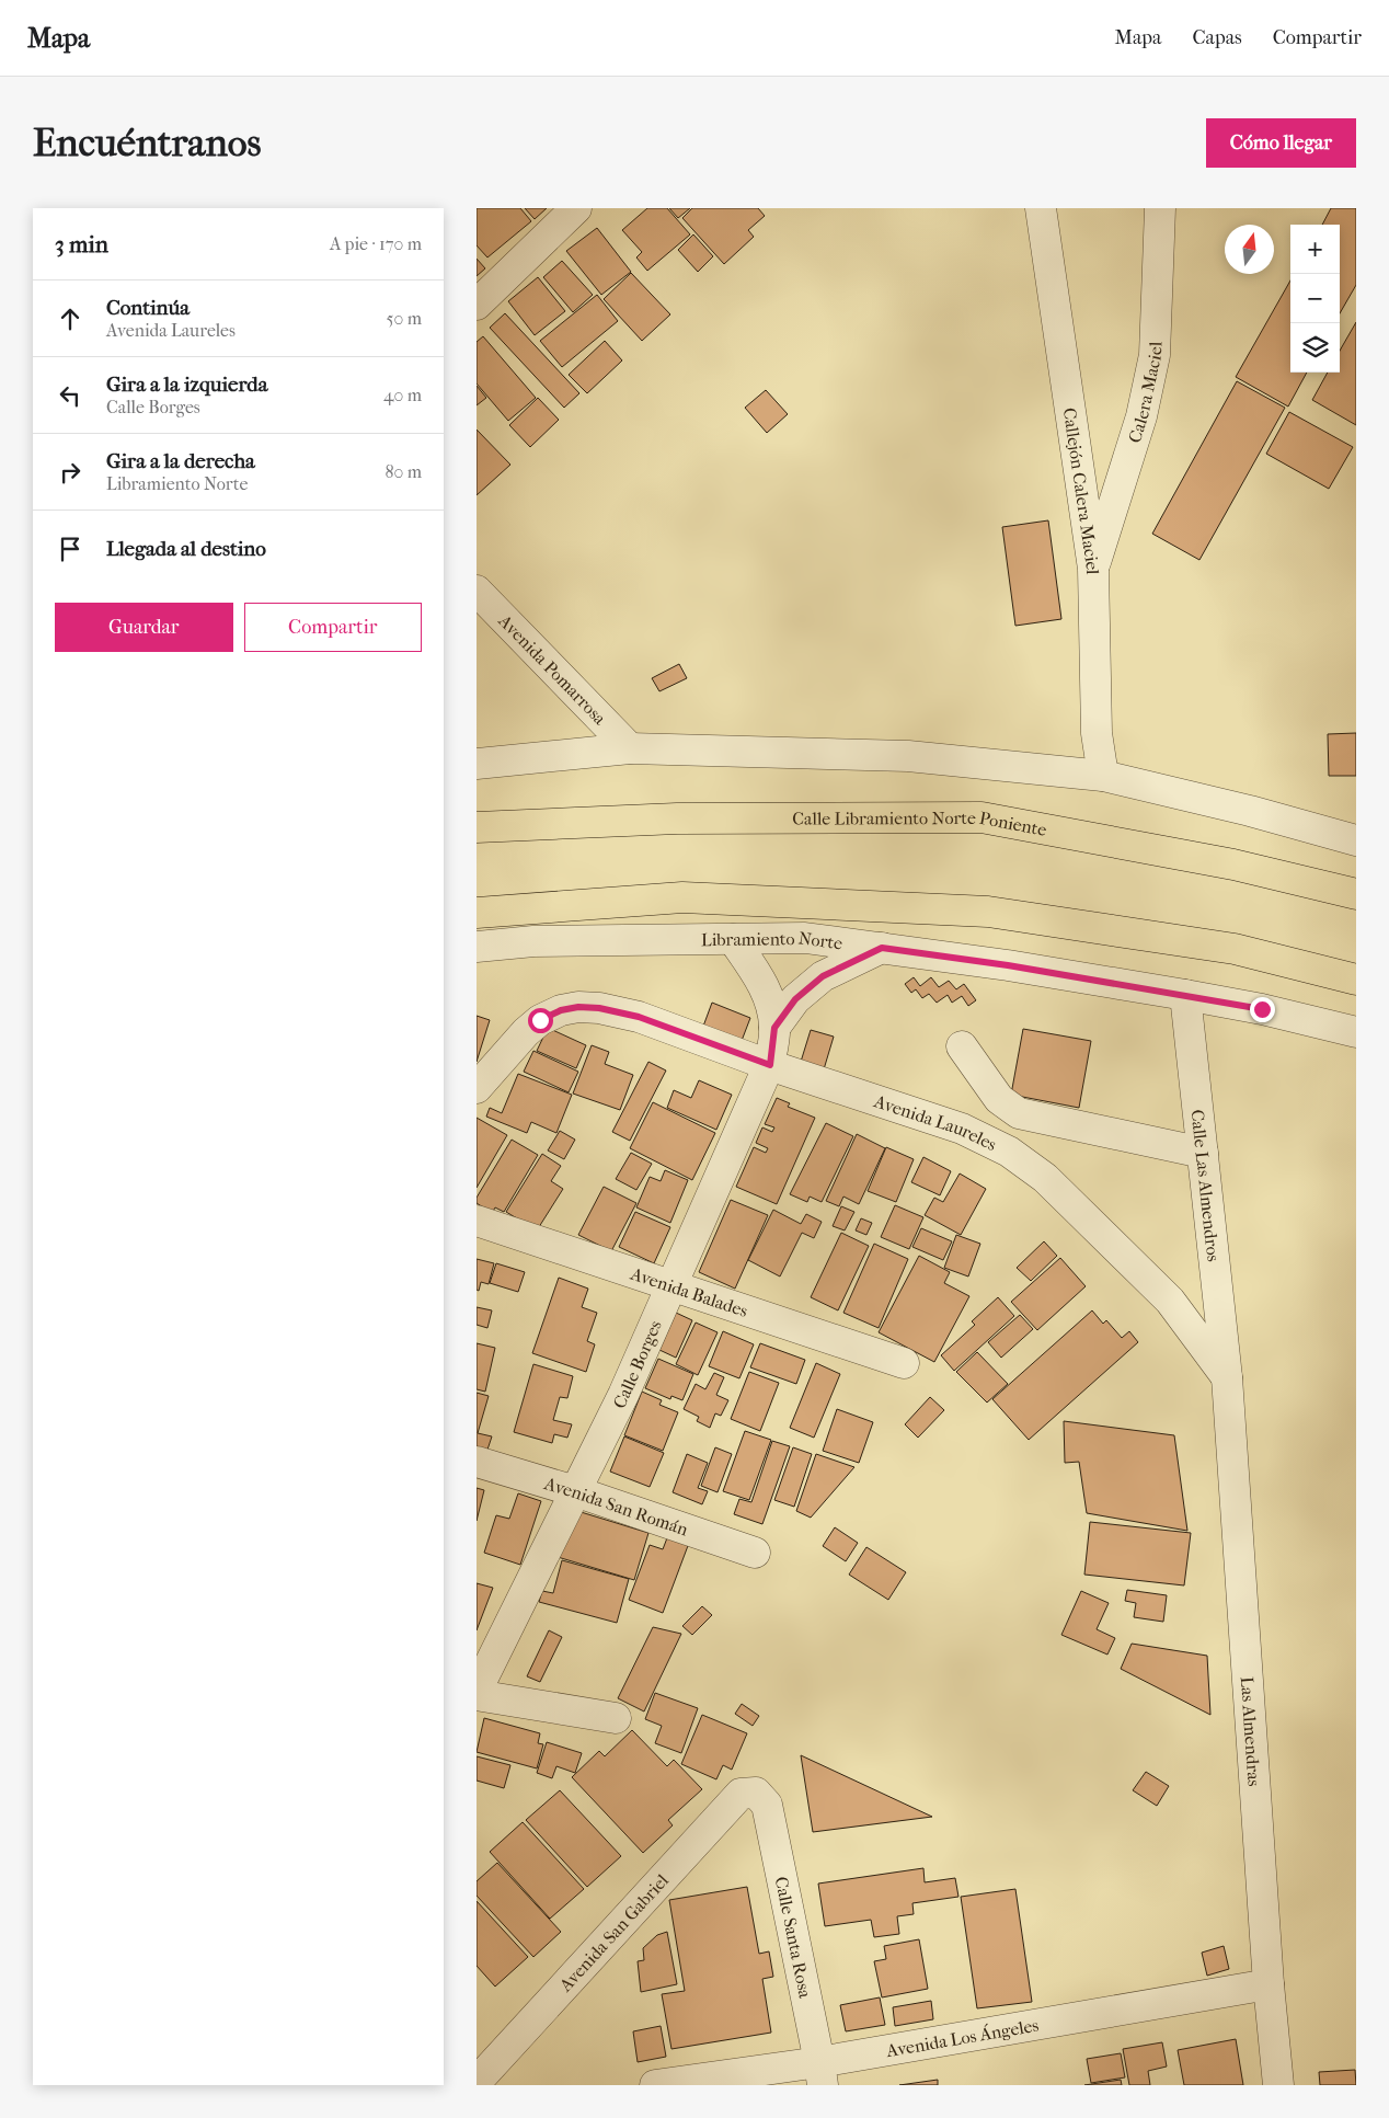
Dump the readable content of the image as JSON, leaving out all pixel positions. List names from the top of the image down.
{
  "streets": {
    "highway": ["Calle Libramiento Norte Poniente"],
    "street": [
      "Calera Maciel",
      "Callejón Calera Maciel",
      "Avenida Pomarrosa",
      "Libramiento Norte",
      "Avenida Laureles",
      "Calle Las Almendros",
      "Avenida Balades",
      "Calle Borges",
      "Avenida San Román",
      "Las Almendras",
      "Avenida San Gabriel",
      "Calle Santa Rosa",
      "Avenida Los Ángeles"
    ]
  },
  "crossings": [
    ["Calera Maciel", "Callejón Calera Maciel"],
    ["Libramiento Norte", "Calle Las Almendros"],
    ["Libramiento Norte", "Calle Borges"],
    ["Avenida Laureles", "Calle Las Almendros"],
    ["Avenida Laureles", "Calle Borges"],
    ["Avenida Laureles", "Las Almendras"],
    ["Calle Las Almendros", "Las Almendras"],
    ["Avenida Balades", "Calle Borges"],
    ["Calle Borges", "Avenida San Román"],
    ["Las Almendras", "Avenida Los Ángeles"],
    ["Avenida San Gabriel", "Calle Santa Rosa"],
    ["Calle Santa Rosa", "Avenida Los Ángeles"]
  ],
  "north": "top",
  "page": {
    "header": "Mapa",
    "nav": ["Mapa", "Capas", "Compartir"],
    "buttons": [
      "Cómo llegar",
      ["Guardar", "Compartir"]
    ],
    "title": "Encuéntranos",
    "heading": ["3 min", "A pie · 170 m"],
    "map_buttons": ["+", "−"],
    "list": [
      ["Continúa", "Avenida Laureles", "50 m"],
      ["Gira a la izquierda", "Calle Borges", "40 m"],
      ["Gira a la derecha", "Libramiento Norte", "80 m"],
      "Llegada al destino"
    ]
  }
}
